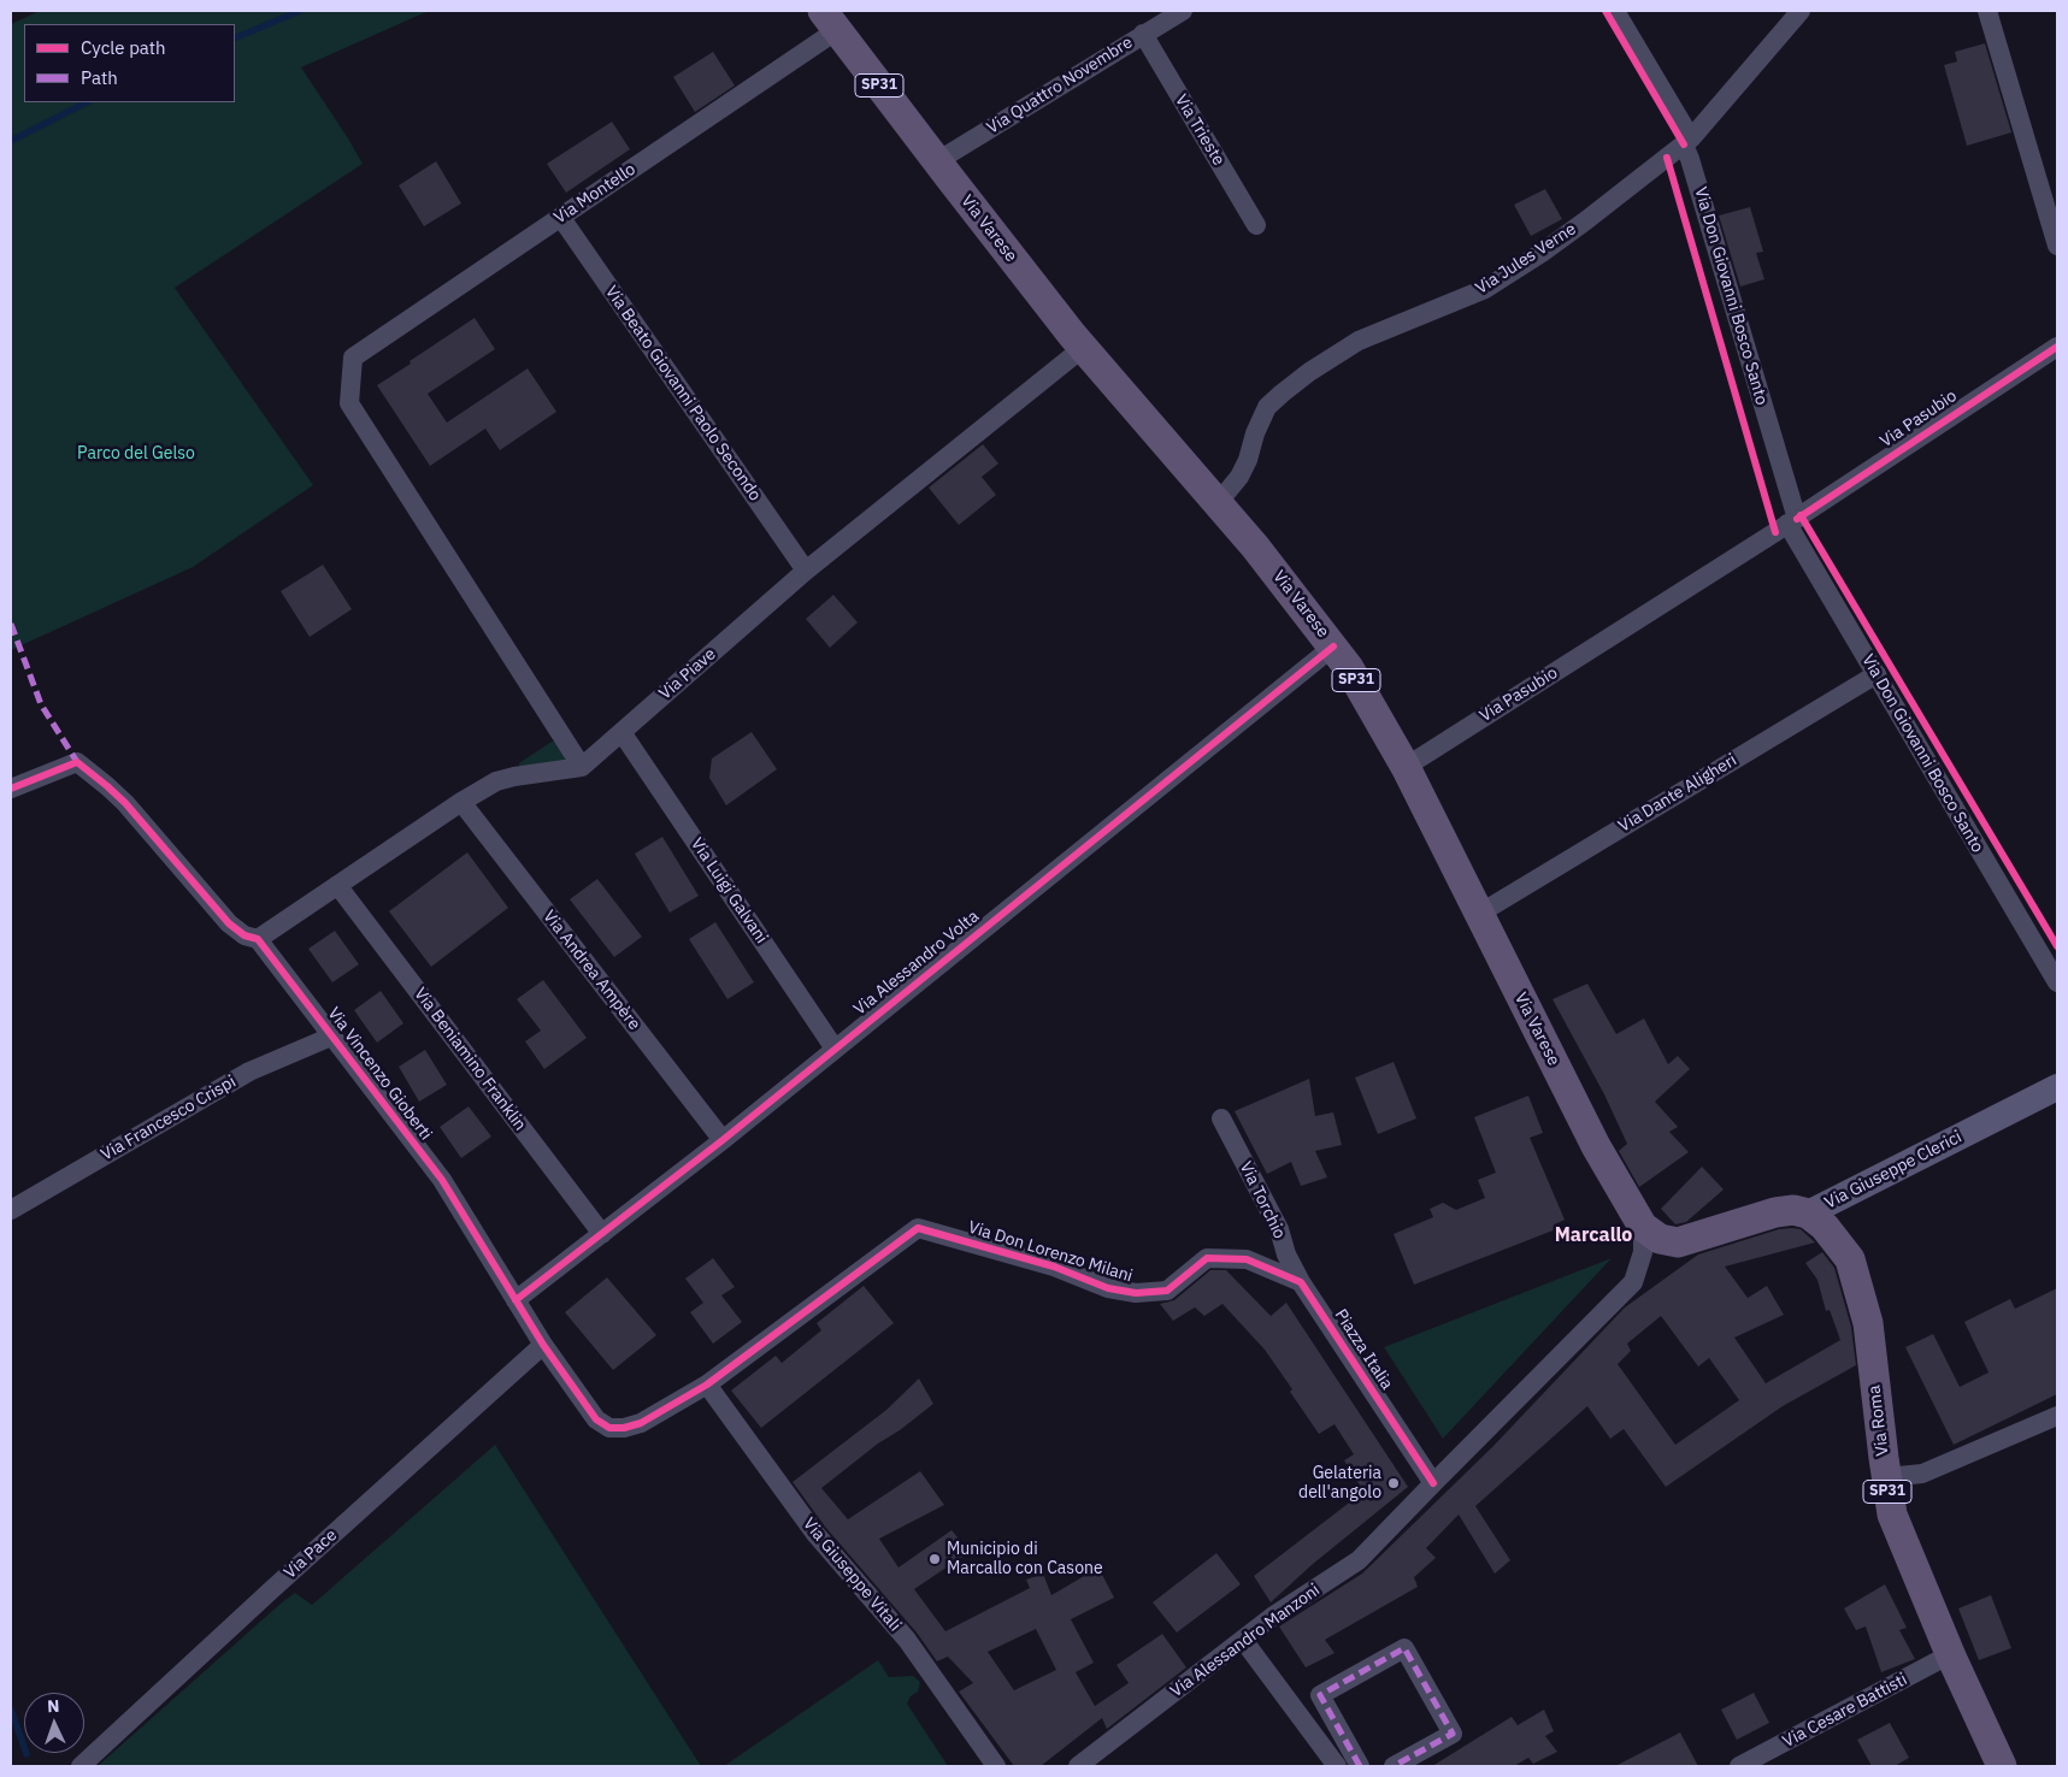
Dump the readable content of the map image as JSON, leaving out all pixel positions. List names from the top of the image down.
{
  "streets": {
    "main road": [
      "SP31",
      "Via Varese",
      "Via Giuseppe Clerici",
      "Via Roma"
    ],
    "street": [
      "Via Quattro Novembre",
      "Via Trieste",
      "Via Montello",
      "Via Jules Verne",
      "Via Don Giovanni Bosco Santo",
      "Via Beato Giovanni Paolo Secondo",
      "Via Pasubio",
      "Via Piave",
      "Via Dante Aligheri",
      "Via Luigi Galvani",
      "Via Alessandro Volta",
      "Via Andrea Ampère",
      "Via Beniamino Franklin",
      "Via Vincenzo Gioberti",
      "Via Francesco Crispi",
      "Via Torchio",
      "Via Don Lorenzo Milani",
      "Piazza Italia",
      "Via Pace",
      "Via Giuseppe Vitali",
      "Via Alessandro Manzoni",
      "Via Cesare Battisti"
    ]
  },
  "crossings": [
    ["Via Quattro Novembre", "Via Trieste"],
    ["Via Quattro Novembre", "Via Varese"],
    ["Via Montello", "Via Varese"],
    ["Via Montello", "Via Beato Giovanni Paolo Secondo"],
    ["Via Montello", "Via Piave"],
    ["Via Varese", "Via Jules Verne"],
    ["Via Varese", "Via Pasubio"],
    ["Via Varese", "Via Piave"],
    ["Via Varese", "Via Dante Aligheri"],
    ["Via Varese", "Via Alessandro Volta"],
    ["Via Varese", "Via Giuseppe Clerici"],
    ["Via Jules Verne", "Via Don Giovanni Bosco Santo"],
    ["Via Don Giovanni Bosco Santo", "Via Pasubio"],
    ["Via Don Giovanni Bosco Santo", "Via Dante Aligheri"],
    ["Via Beato Giovanni Paolo Secondo", "Via Piave"],
    ["Via Piave", "Via Luigi Galvani"],
    ["Via Luigi Galvani", "Via Alessandro Volta"],
    ["Via Alessandro Volta", "Via Andrea Ampère"],
    ["Via Alessandro Volta", "Via Beniamino Franklin"],
    ["Via Alessandro Volta", "Via Vincenzo Gioberti"],
    ["Via Vincenzo Gioberti", "Via Francesco Crispi"],
    ["Via Vincenzo Gioberti", "Via Don Lorenzo Milani"],
    ["Via Vincenzo Gioberti", "Via Pace"],
    ["Via Giuseppe Clerici", "Via Roma"],
    ["Via Torchio", "Via Don Lorenzo Milani"],
    ["Via Torchio", "Piazza Italia"],
    ["Via Don Lorenzo Milani", "Piazza Italia"],
    ["Via Don Lorenzo Milani", "Via Giuseppe Vitali"],
    ["Piazza Italia", "Via Alessandro Manzoni"],
    ["Via Roma", "Via Cesare Battisti"]
  ],
  "districts": ["Marcallo"],
  "parks": ["Parco del Gelso"],
  "places": ["Gelateria dell'angolo", "Municipio di Marcallo con Casone"],
  "legend": ["Cycle path", "Path"],
  "north": "top"
}
